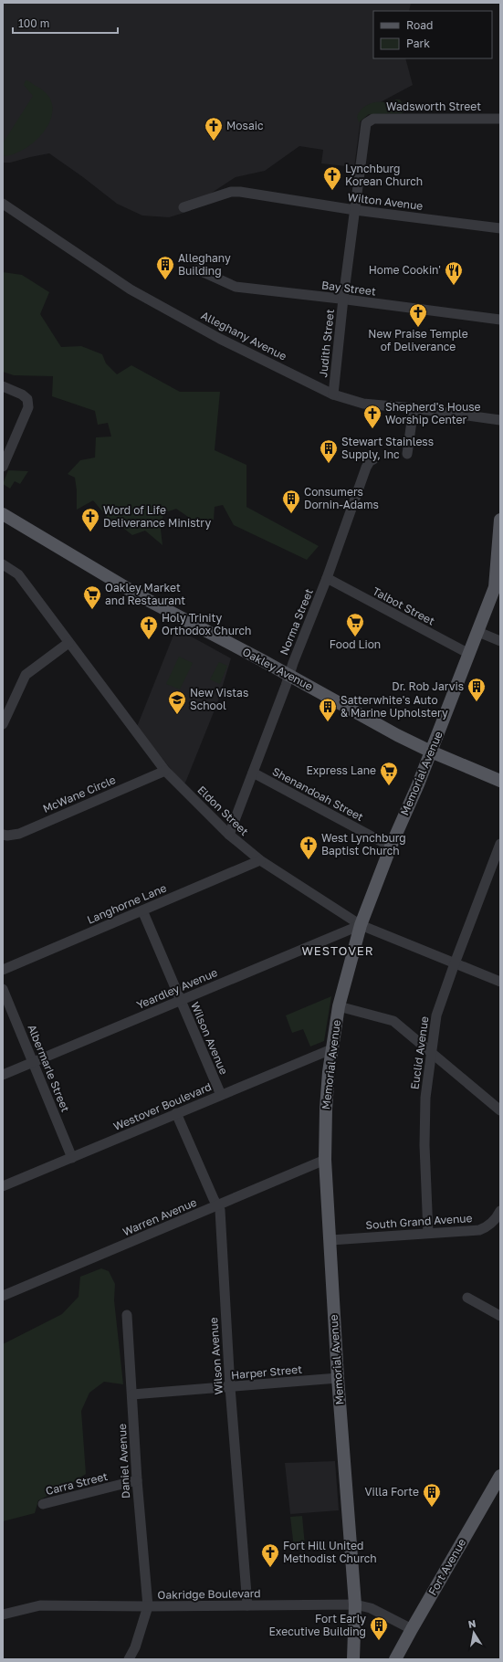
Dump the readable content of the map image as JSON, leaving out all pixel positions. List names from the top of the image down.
{
  "streets": {
    "main road": ["Oakley Avenue", "Memorial Avenue", "Fort Avenue"],
    "street": [
      "Wadsworth Street",
      "Wilton Avenue",
      "Bay Street",
      "Alleghany Avenue",
      "Judith Street",
      "Talbot Street",
      "Norma Street",
      "McWane Circle",
      "Shenandoah Street",
      "Eldon Street",
      "Langhorne Lane",
      "Yeardley Avenue",
      "Wilson Avenue",
      "Euclid Avenue",
      "Albermarle Street",
      "Westover Boulevard",
      "Warren Avenue",
      "South Grand Avenue",
      "Harper Street",
      "Daniel Avenue",
      "Carra Street",
      "Oakridge Boulevard"
    ]
  },
  "crossings": [
    ["Wadsworth Street", "Judith Street"],
    ["Wilton Avenue", "Judith Street"],
    ["Bay Street", "Judith Street"],
    ["Alleghany Avenue", "Judith Street"],
    ["Talbot Street", "Norma Street"],
    ["Talbot Street", "Memorial Avenue"],
    ["Norma Street", "Oakley Avenue"],
    ["Norma Street", "Shenandoah Street"],
    ["Norma Street", "Eldon Street"],
    ["Oakley Avenue", "Memorial Avenue"],
    ["Memorial Avenue", "Shenandoah Street"],
    ["Memorial Avenue", "Eldon Street"],
    ["Memorial Avenue", "Yeardley Avenue"],
    ["Memorial Avenue", "Westover Boulevard"],
    ["Memorial Avenue", "Warren Avenue"],
    ["Memorial Avenue", "South Grand Avenue"],
    ["Memorial Avenue", "Harper Street"],
    ["Memorial Avenue", "Oakridge Boulevard"],
    ["McWane Circle", "Eldon Street"],
    ["Eldon Street", "Langhorne Lane"],
    ["Eldon Street", "Yeardley Avenue"],
    ["Eldon Street", "Euclid Avenue"],
    ["Langhorne Lane", "Wilson Avenue"],
    ["Yeardley Avenue", "Wilson Avenue"],
    ["Yeardley Avenue", "Albermarle Street"],
    ["Wilson Avenue", "Westover Boulevard"],
    ["Wilson Avenue", "Warren Avenue"],
    ["Wilson Avenue", "Harper Street"],
    ["Wilson Avenue", "Oakridge Boulevard"],
    ["Euclid Avenue", "South Grand Avenue"],
    ["Albermarle Street", "Westover Boulevard"],
    ["Harper Street", "Daniel Avenue"],
    ["Daniel Avenue", "Carra Street"],
    ["Daniel Avenue", "Oakridge Boulevard"],
    ["Fort Avenue", "Oakridge Boulevard"]
  ],
  "districts": ["WESTOVER"],
  "places": {
    "church": [
      "Mosaic",
      "Lynchburg Korean Church",
      "New Praise Temple of Deliverance",
      "Shepherd's House Worship Center",
      "Word of Life Deliverance Ministry",
      "Holy Trinity Orthodox Church",
      "West Lynchburg Baptist Church",
      "Fort Hill United Methodist Church"
    ],
    "building": [
      "Alleghany Building",
      "Stewart Stainless Supply, Inc",
      "Consumers Dornin-Adams",
      "Dr. Rob Jarvis",
      "Satterwhite's Auto & Marine Upholstery",
      "Villa Forte",
      "Fort Early Executive Building"
    ],
    "restaurant": ["Home Cookin'"],
    "supermarket": ["Oakley Market and Restaurant", "Food Lion", "Express Lane"],
    "school or university": ["New Vistas School"]
  },
  "legend": ["Road", "Park"],
  "scale_bar": "100 m",
  "north": "top"
}
